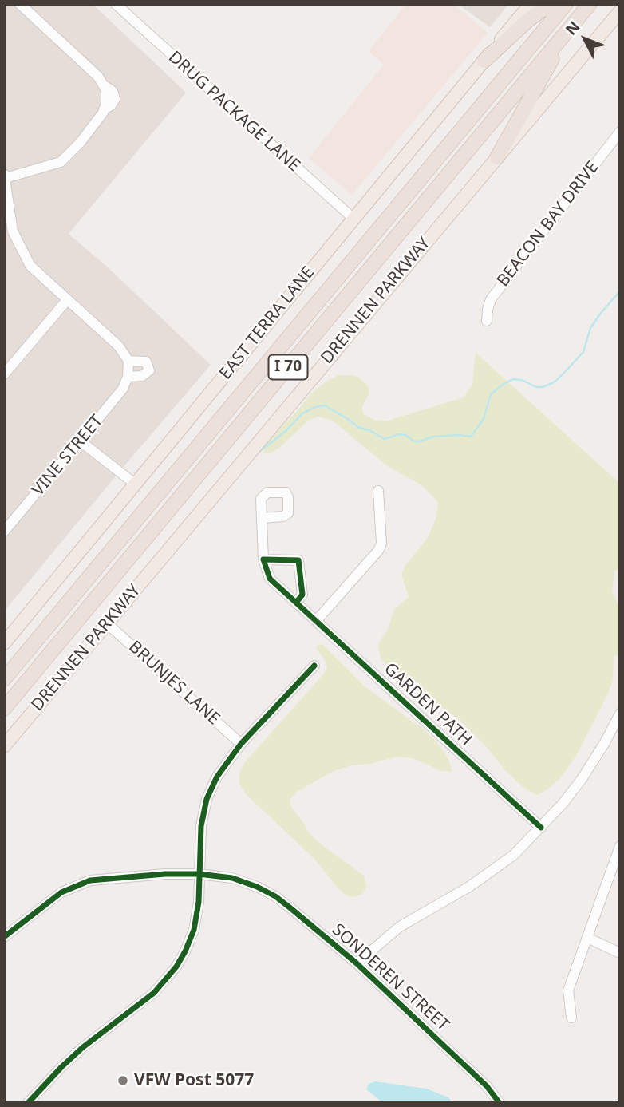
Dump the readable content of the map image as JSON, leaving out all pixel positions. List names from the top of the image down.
{
  "streets": {
    "highway": ["I 70"],
    "main road": ["DRENNEN PARKWAY", "EAST TERRA LANE"],
    "street": [
      "DRUG PACKAGE LANE",
      "BEACON BAY DRIVE",
      "VINE STREET",
      "BRUNJES LANE",
      "GARDEN PATH",
      "SONDEREN STREET"
    ]
  },
  "crossings": [
    ["DRUG PACKAGE LANE", "EAST TERRA LANE"],
    ["DRENNEN PARKWAY", "BRUNJES LANE"]
  ],
  "places": ["VFW Post 5077"],
  "north": "top left"
}
